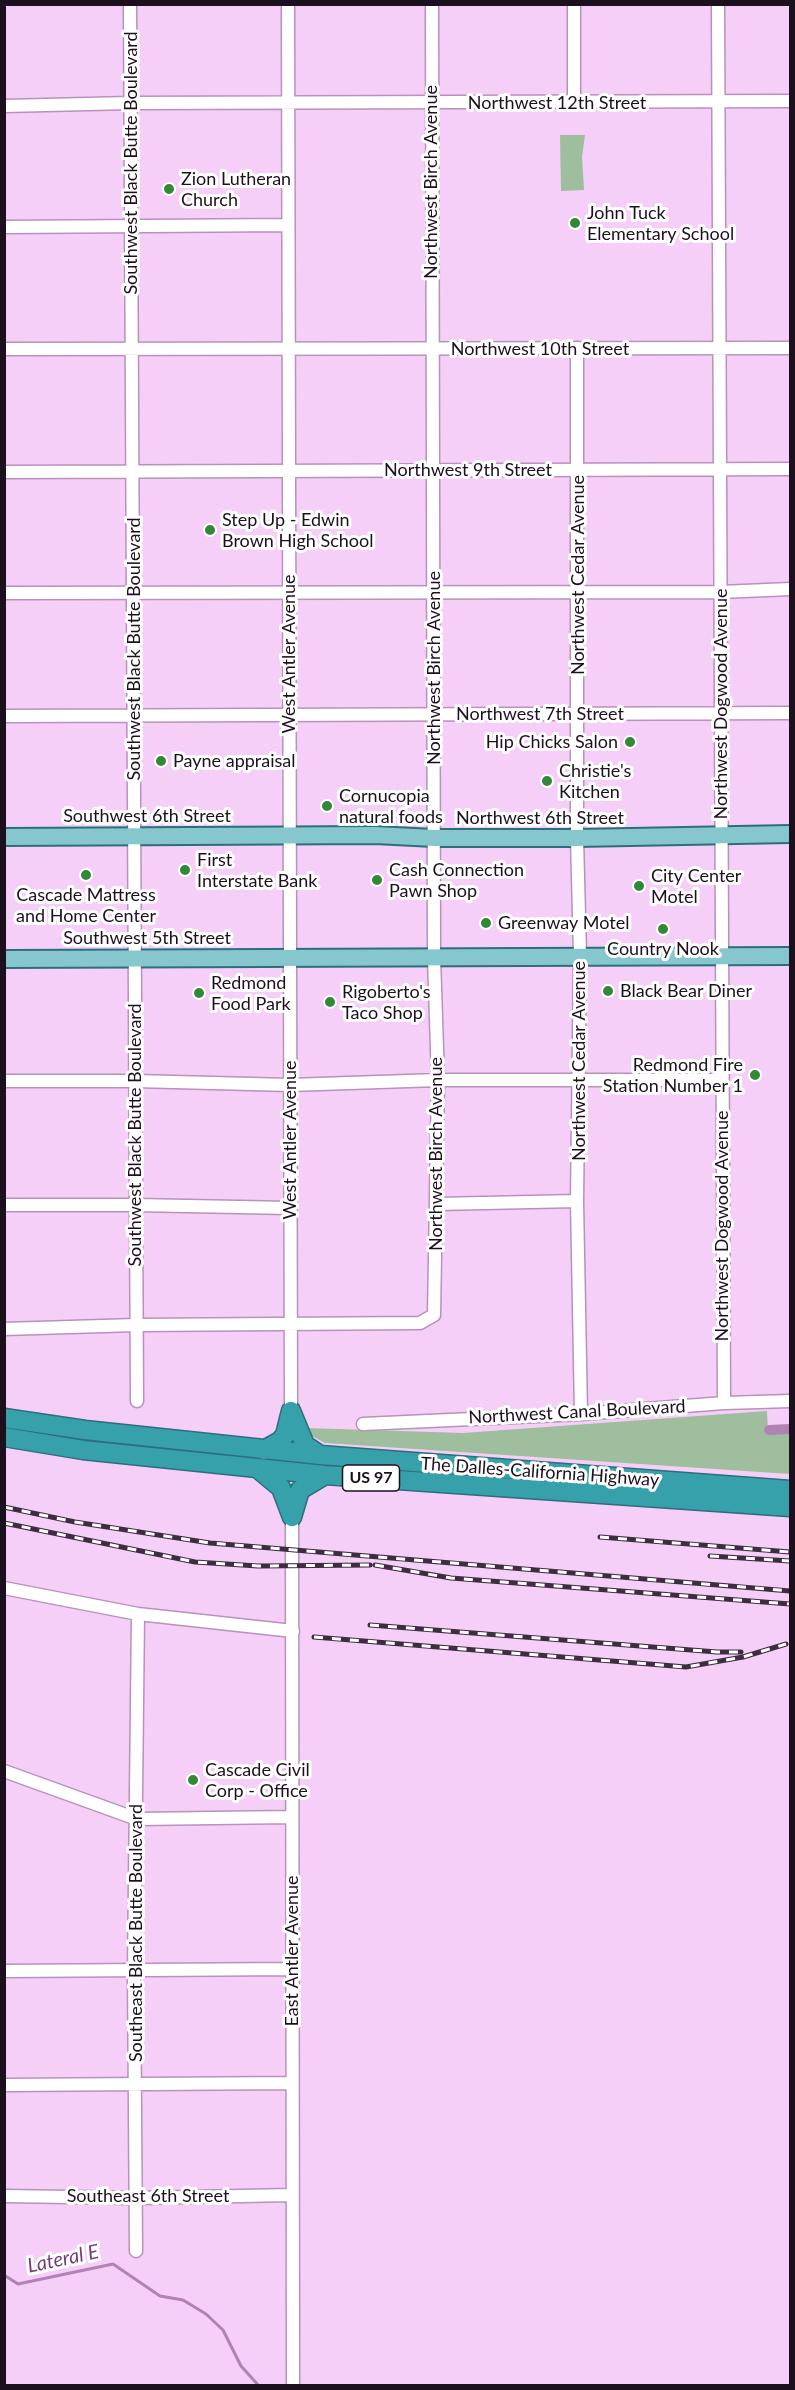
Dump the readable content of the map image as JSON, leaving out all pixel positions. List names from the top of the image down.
{
  "streets": {
    "highway": ["The Dalles-California Highway", "US 97"],
    "main road": ["Southwest 6th Street", "Northwest 6th Street", "Southwest 5th Street"],
    "street": [
      "Northwest 12th Street",
      "Southwest Black Butte Boulevard",
      "Northwest Birch Avenue",
      "Northwest 10th Street",
      "Northwest 9th Street",
      "Northwest Cedar Avenue",
      "West Antler Avenue",
      "Northwest Dogwood Avenue",
      "Northwest 7th Street",
      "Northwest Canal Boulevard",
      "Southeast Black Butte Boulevard",
      "East Antler Avenue",
      "Southeast 6th Street"
    ]
  },
  "crossings": [
    ["Northwest 12th Street", "Southwest Black Butte Boulevard"],
    ["Northwest 12th Street", "Northwest Birch Avenue"],
    ["Northwest 12th Street", "West Antler Avenue"],
    ["Northwest 12th Street", "Northwest Dogwood Avenue"],
    ["Southwest Black Butte Boulevard", "Northwest 10th Street"],
    ["Southwest Black Butte Boulevard", "Northwest 9th Street"],
    ["Southwest Black Butte Boulevard", "Northwest 7th Street"],
    ["Southwest Black Butte Boulevard", "Southwest 6th Street"],
    ["Southwest Black Butte Boulevard", "Southwest 5th Street"],
    ["Northwest Birch Avenue", "Northwest 10th Street"],
    ["Northwest Birch Avenue", "Northwest 9th Street"],
    ["Northwest Birch Avenue", "West Antler Avenue"],
    ["Northwest Birch Avenue", "Northwest 7th Street"],
    ["Northwest Birch Avenue", "Northwest 6th Street"],
    ["Northwest Birch Avenue", "Southwest 5th Street"],
    ["Northwest 10th Street", "Northwest Cedar Avenue"],
    ["Northwest 10th Street", "West Antler Avenue"],
    ["Northwest 10th Street", "Northwest Dogwood Avenue"],
    ["Northwest 9th Street", "Northwest Cedar Avenue"],
    ["Northwest 9th Street", "West Antler Avenue"],
    ["Northwest 9th Street", "Northwest Dogwood Avenue"],
    ["Northwest Cedar Avenue", "Northwest 7th Street"],
    ["Northwest Cedar Avenue", "Northwest 6th Street"],
    ["Northwest Cedar Avenue", "Southwest 5th Street"],
    ["Northwest Cedar Avenue", "Northwest Canal Boulevard"],
    ["West Antler Avenue", "Northwest 7th Street"],
    ["West Antler Avenue", "Southwest 6th Street"],
    ["West Antler Avenue", "Northwest 6th Street"],
    ["West Antler Avenue", "Southwest 5th Street"],
    ["Northwest Dogwood Avenue", "Northwest 7th Street"],
    ["Northwest Dogwood Avenue", "Northwest 6th Street"],
    ["Northwest Dogwood Avenue", "Southwest 5th Street"],
    ["Northwest Dogwood Avenue", "Northwest Canal Boulevard"],
    ["Southwest 6th Street", "Northwest 6th Street"],
    ["Southeast Black Butte Boulevard", "Southeast 6th Street"],
    ["East Antler Avenue", "Southeast 6th Street"]
  ],
  "water": ["Lateral E"],
  "places": [
    "Zion Lutheran Church",
    "John Tuck Elementary School",
    "Step Up - Edwin Brown High School",
    "Hip Chicks Salon",
    "Payne appraisal",
    "Christie's Kitchen",
    "Cornucopia natural foods",
    "First Interstate Bank",
    "Cascade Mattress and Home Center",
    "Cash Connection Pawn Shop",
    "City Center Motel",
    "Greenway Motel",
    "Country Nook",
    "Black Bear Diner",
    "Redmond Food Park",
    "Rigoberto's Taco Shop",
    "Redmond Fire Station Number 1",
    "Cascade Civil Corp - Office"
  ]
}
